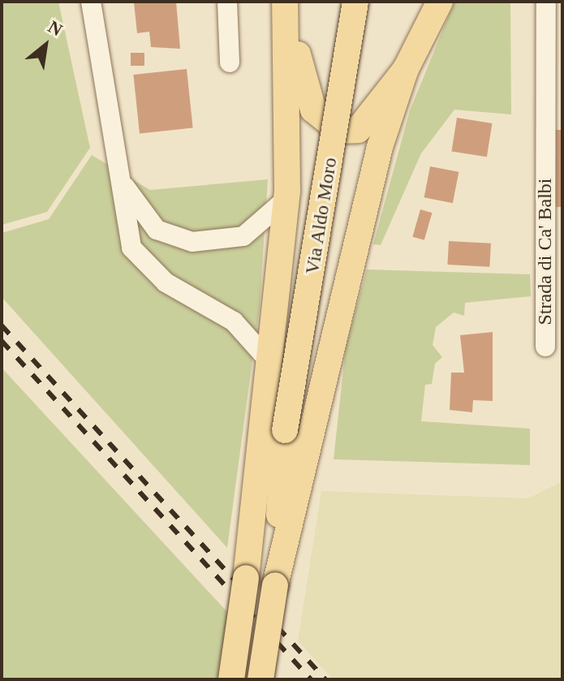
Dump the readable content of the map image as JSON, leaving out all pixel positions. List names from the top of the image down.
{
  "streets": {
    "main road": ["Via Aldo Moro"],
    "street": ["Strada di Ca' Balbi"]
  },
  "north": "top right"
}
